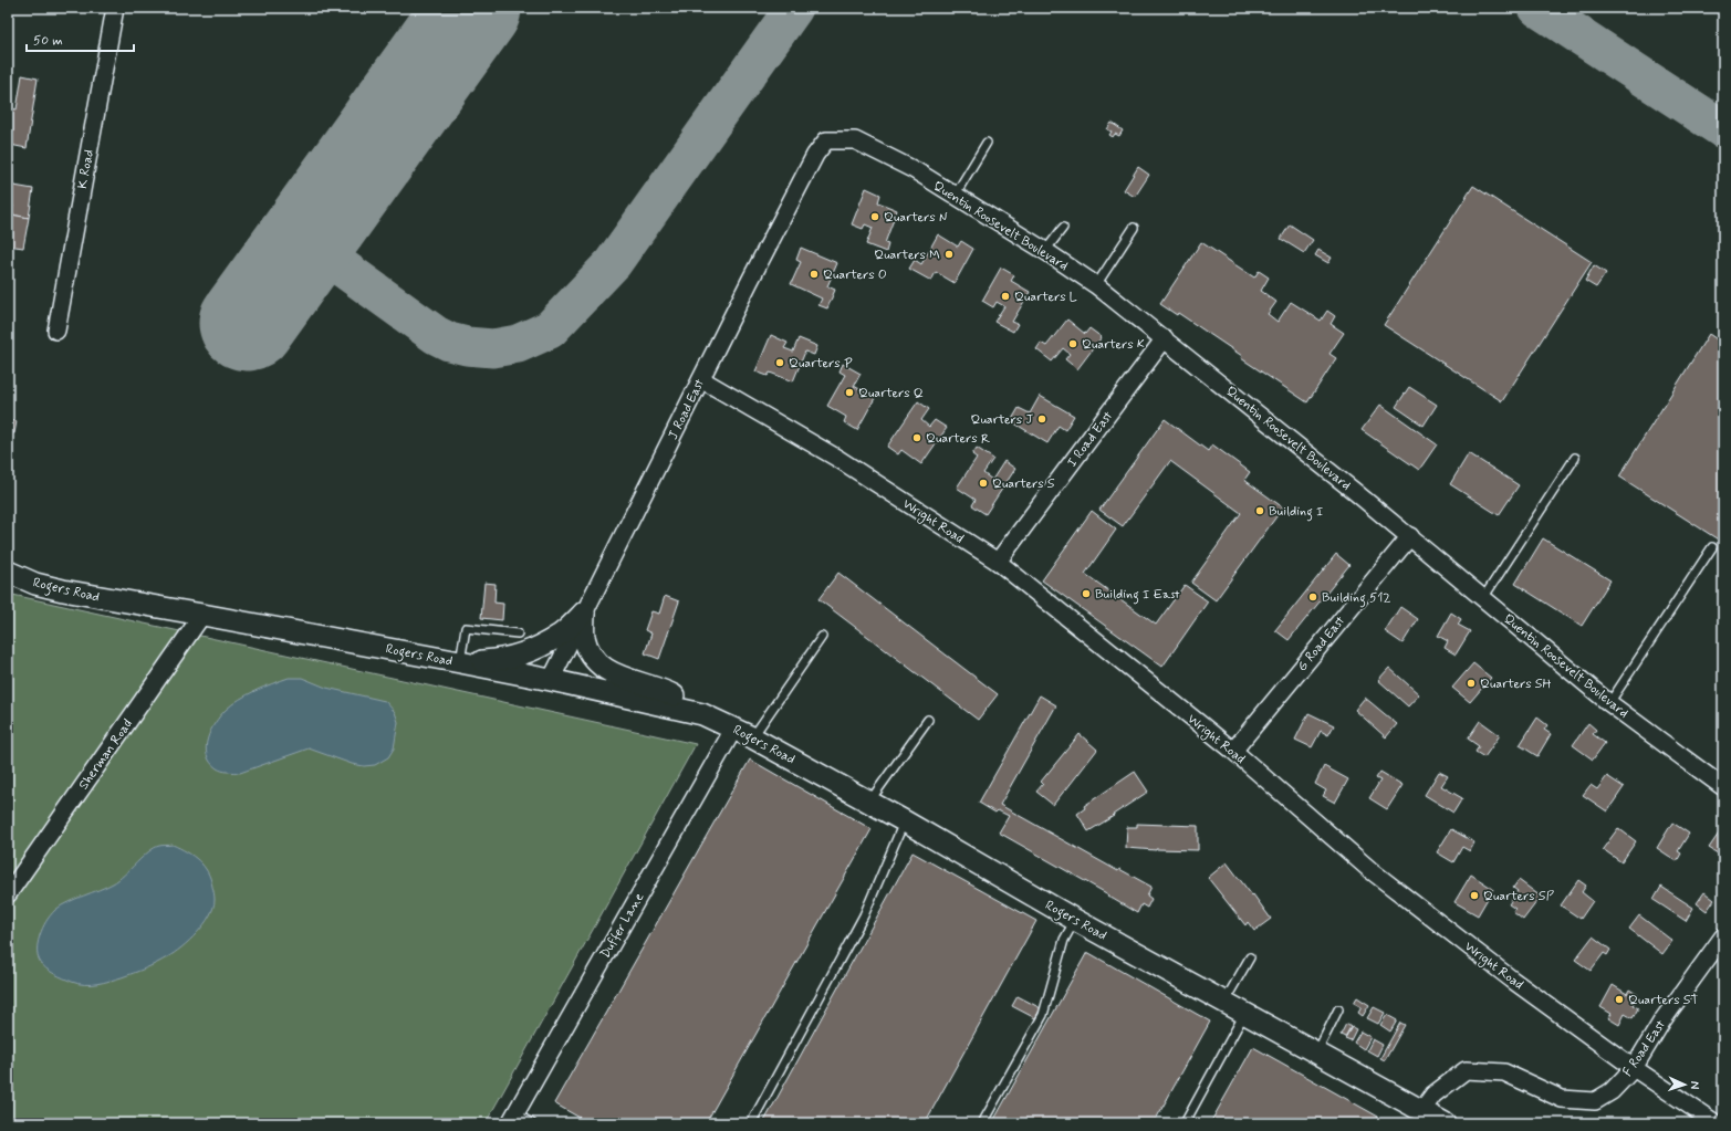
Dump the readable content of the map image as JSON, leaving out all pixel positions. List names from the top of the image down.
{
  "streets": {
    "street": [
      "K Road",
      "Quentin Roosevelt Boulevard",
      "J Road East",
      "I Road East",
      "Wright Road",
      "Rogers Road",
      "G Road East",
      "Sherman Road",
      "Duffer Lane",
      "F Road East"
    ]
  },
  "crossings": [
    ["Quentin Roosevelt Boulevard", "J Road East"],
    ["Quentin Roosevelt Boulevard", "I Road East"],
    ["Quentin Roosevelt Boulevard", "G Road East"],
    ["J Road East", "Wright Road"],
    ["J Road East", "Rogers Road"],
    ["I Road East", "Wright Road"],
    ["Wright Road", "G Road East"],
    ["Wright Road", "F Road East"],
    ["Rogers Road", "Sherman Road"],
    ["Rogers Road", "Duffer Lane"],
    ["Rogers Road", "F Road East"]
  ],
  "places": [
    "Quarters N",
    "Quarters M",
    "Quarters O",
    "Quarters L",
    "Quarters K",
    "Quarters P",
    "Quarters Q",
    "Quarters J",
    "Quarters R",
    "Quarters S",
    "Building I",
    "Building I East",
    "Building 512",
    "Quarters SH",
    "Quarters SP",
    "Quarters ST"
  ],
  "scale_bar": "50 m",
  "north": "right"
}
